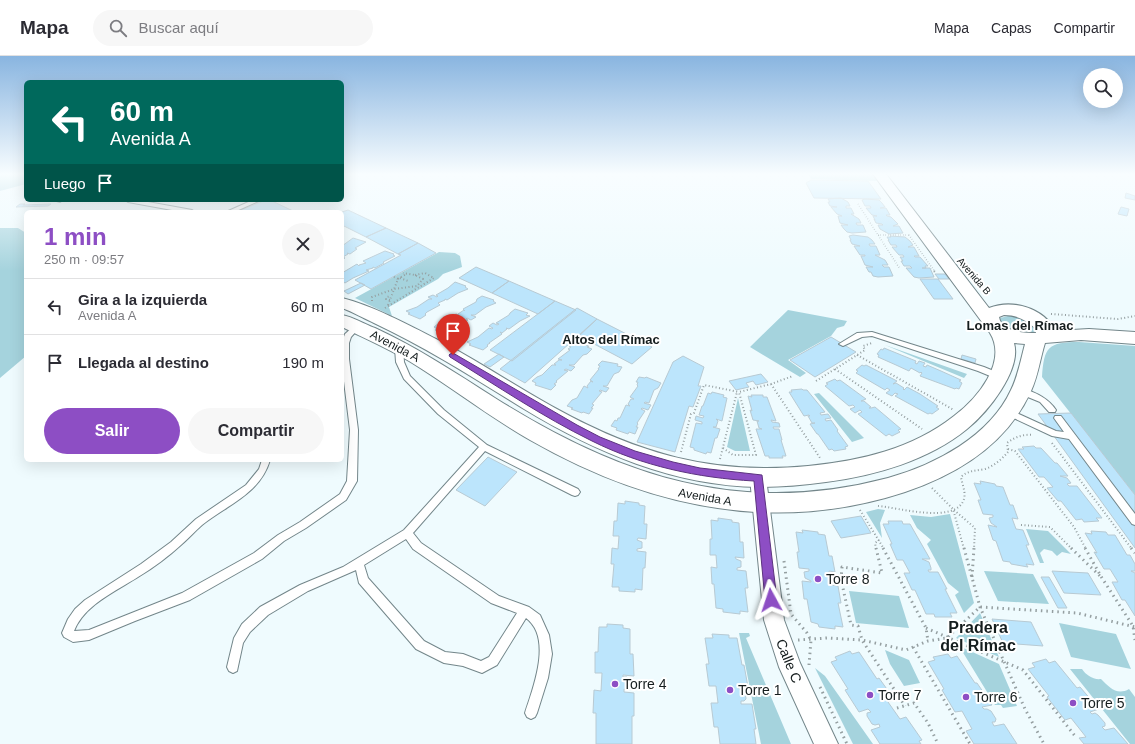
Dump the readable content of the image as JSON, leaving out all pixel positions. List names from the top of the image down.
{
  "streets": {
    "main road": ["Avenida B", "Avenida A"],
    "street": ["Calle C"]
  },
  "crossings": [
    ["Avenida B", "Avenida A"],
    ["Avenida A", "Calle C"]
  ],
  "districts": ["Lomas del Rímac", "Altos del Rímac", "Pradera del Rímac"],
  "places": [
    "Torre 8",
    "Torre 4",
    "Torre 1",
    "Torre 7",
    "Torre 6",
    "Torre 5"
  ],
  "page": {
    "header": "Mapa",
    "search": "Buscar aquí",
    "nav": ["Mapa", "Capas", "Compartir"],
    "turn": ["60 m", "Avenida A"],
    "then": "Luego",
    "heading": ["1 min", "250 m · 09:57"],
    "list": [
      {
        "name": "Gira a la izquierda",
        "note": "Avenida A",
        "value": "60 m"
      },
      {
        "name": "Llegada al destino",
        "value": "190 m"
      }
    ],
    "buttons": ["Salir", "Compartir"]
  }
}
